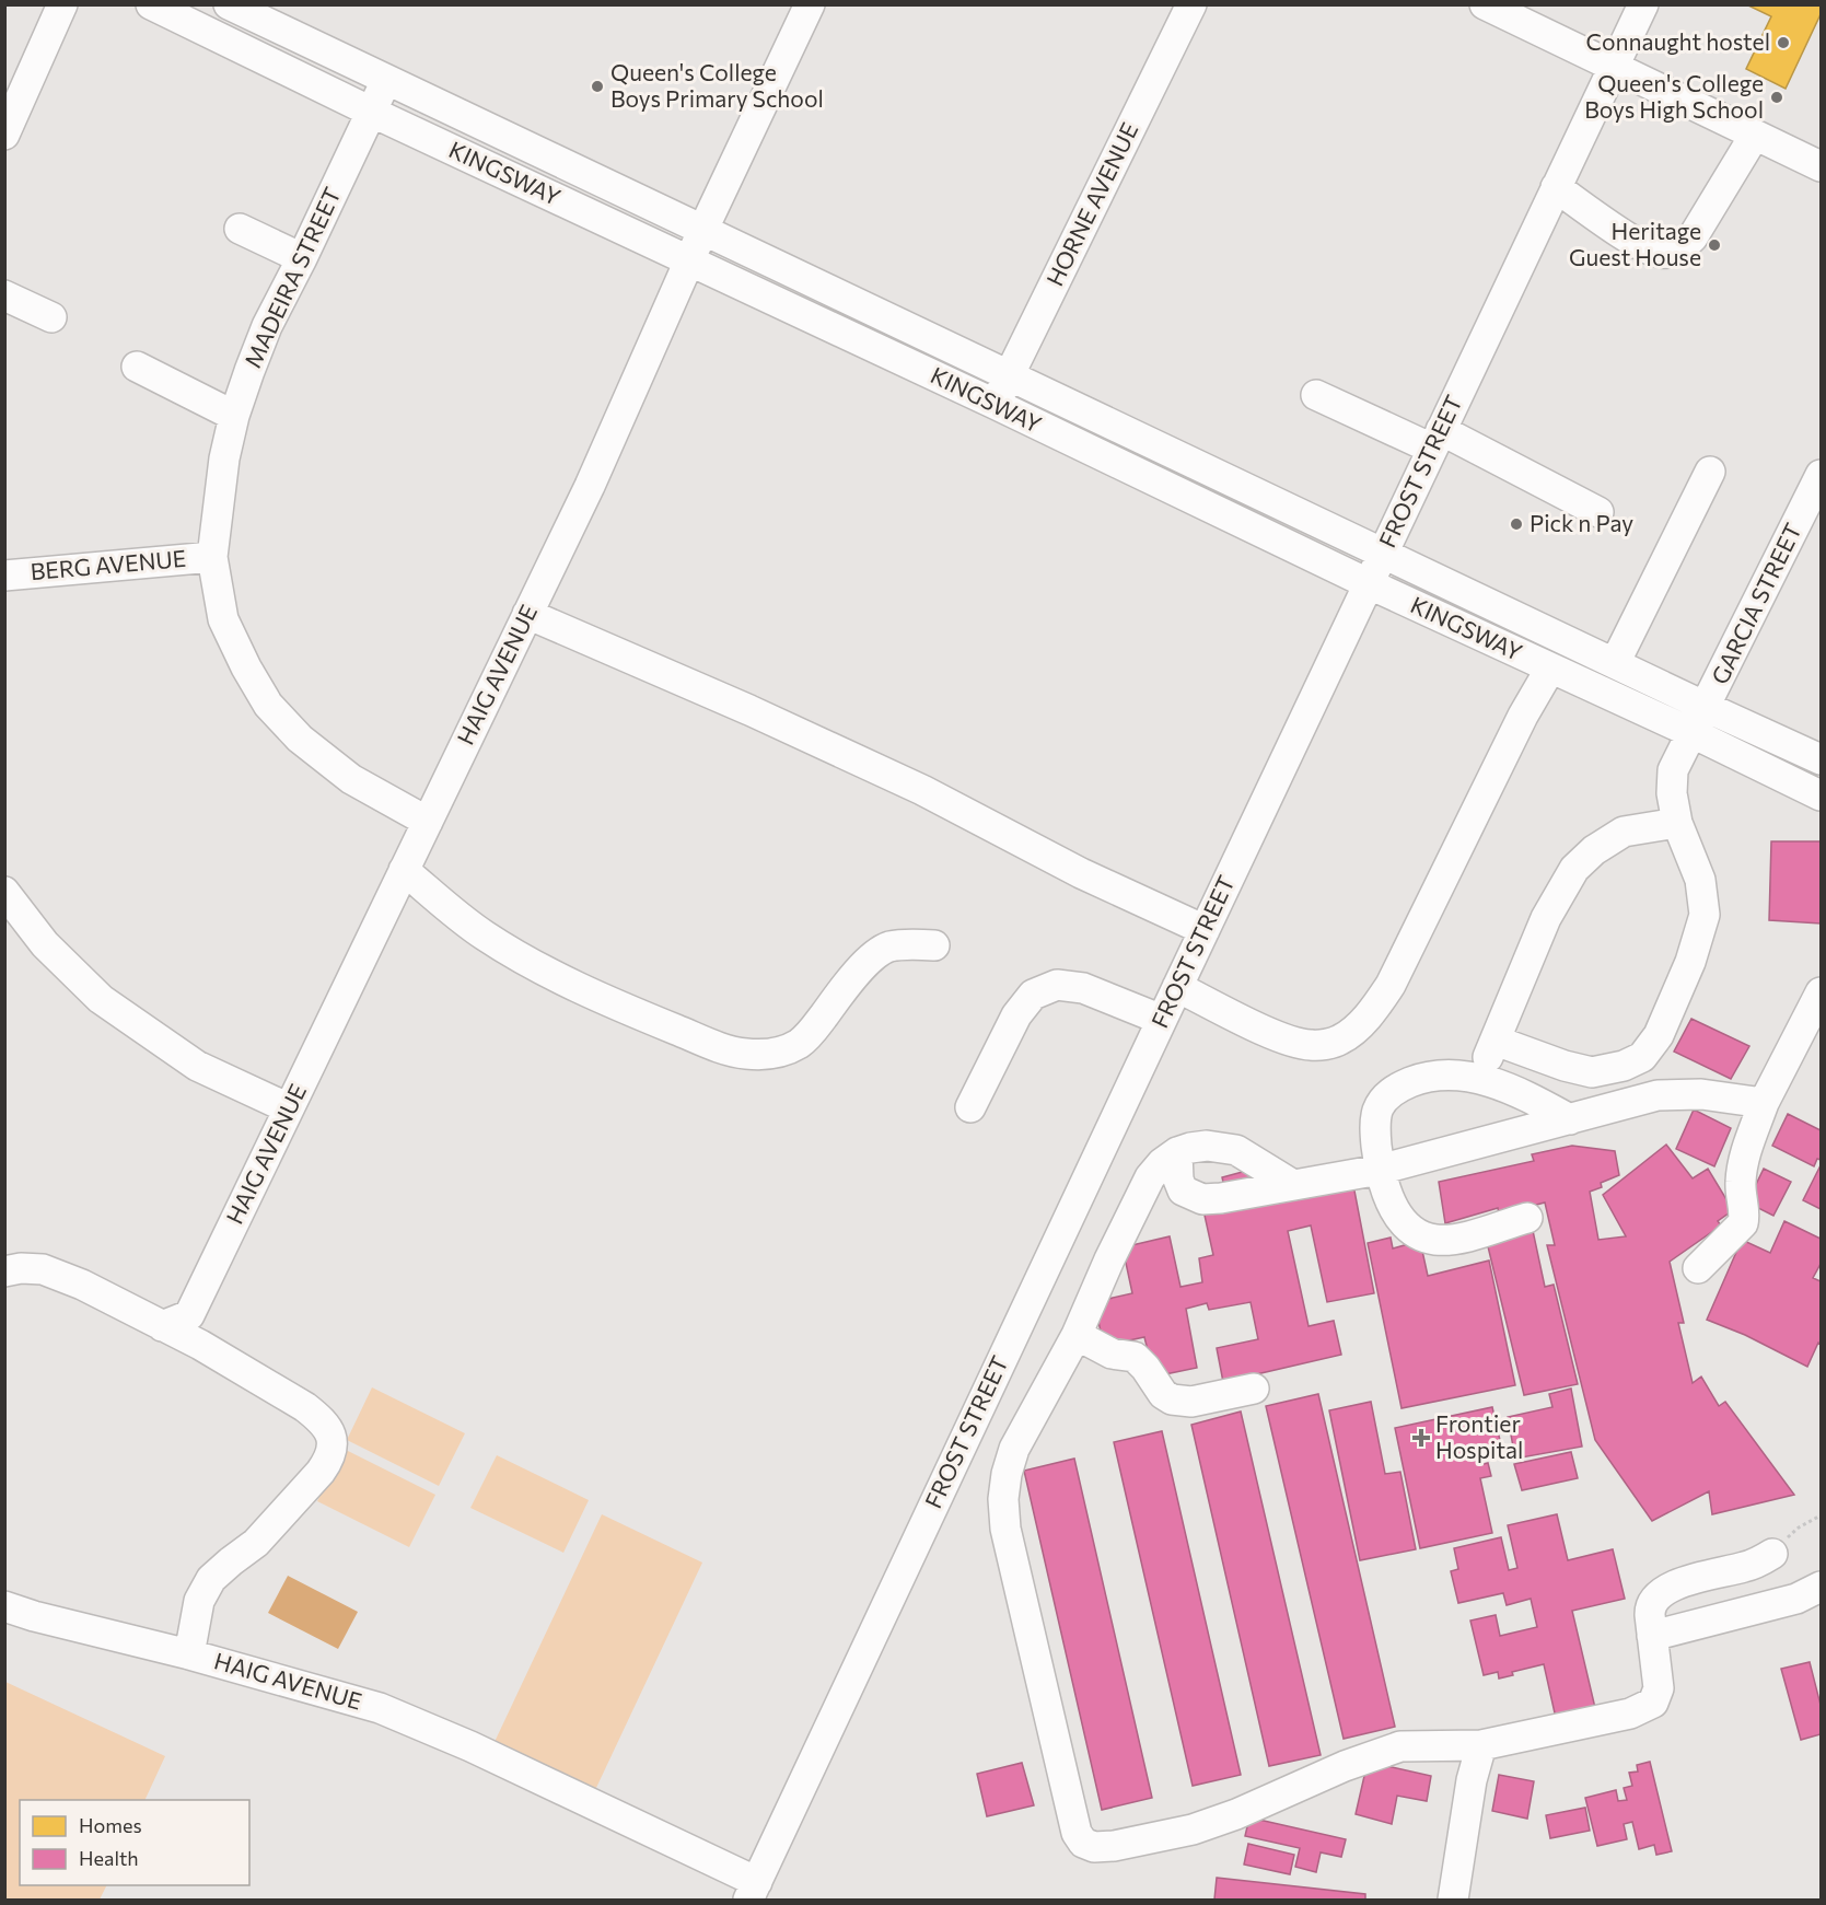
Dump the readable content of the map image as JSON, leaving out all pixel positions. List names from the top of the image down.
{
  "streets": {
    "street": [
      "KINGSWAY",
      "HORNE AVENUE",
      "MADEIRA STREET",
      "FROST STREET",
      "BERG AVENUE",
      "GARCIA STREET",
      "HAIG AVENUE"
    ]
  },
  "crossings": [
    ["KINGSWAY", "HORNE AVENUE"],
    ["KINGSWAY", "MADEIRA STREET"],
    ["KINGSWAY", "FROST STREET"],
    ["KINGSWAY", "GARCIA STREET"],
    ["KINGSWAY", "HAIG AVENUE"],
    ["MADEIRA STREET", "BERG AVENUE"],
    ["MADEIRA STREET", "HAIG AVENUE"],
    ["FROST STREET", "HAIG AVENUE"]
  ],
  "places": {
    "other": [
      "Connaught hostel",
      "Queen's College Boys Primary School",
      "Queen's College Boys High School",
      "Heritage Guest House",
      "Pick n Pay"
    ],
    "health": ["Frontier Hospital"]
  },
  "legend": ["Homes", "Health"]
}
